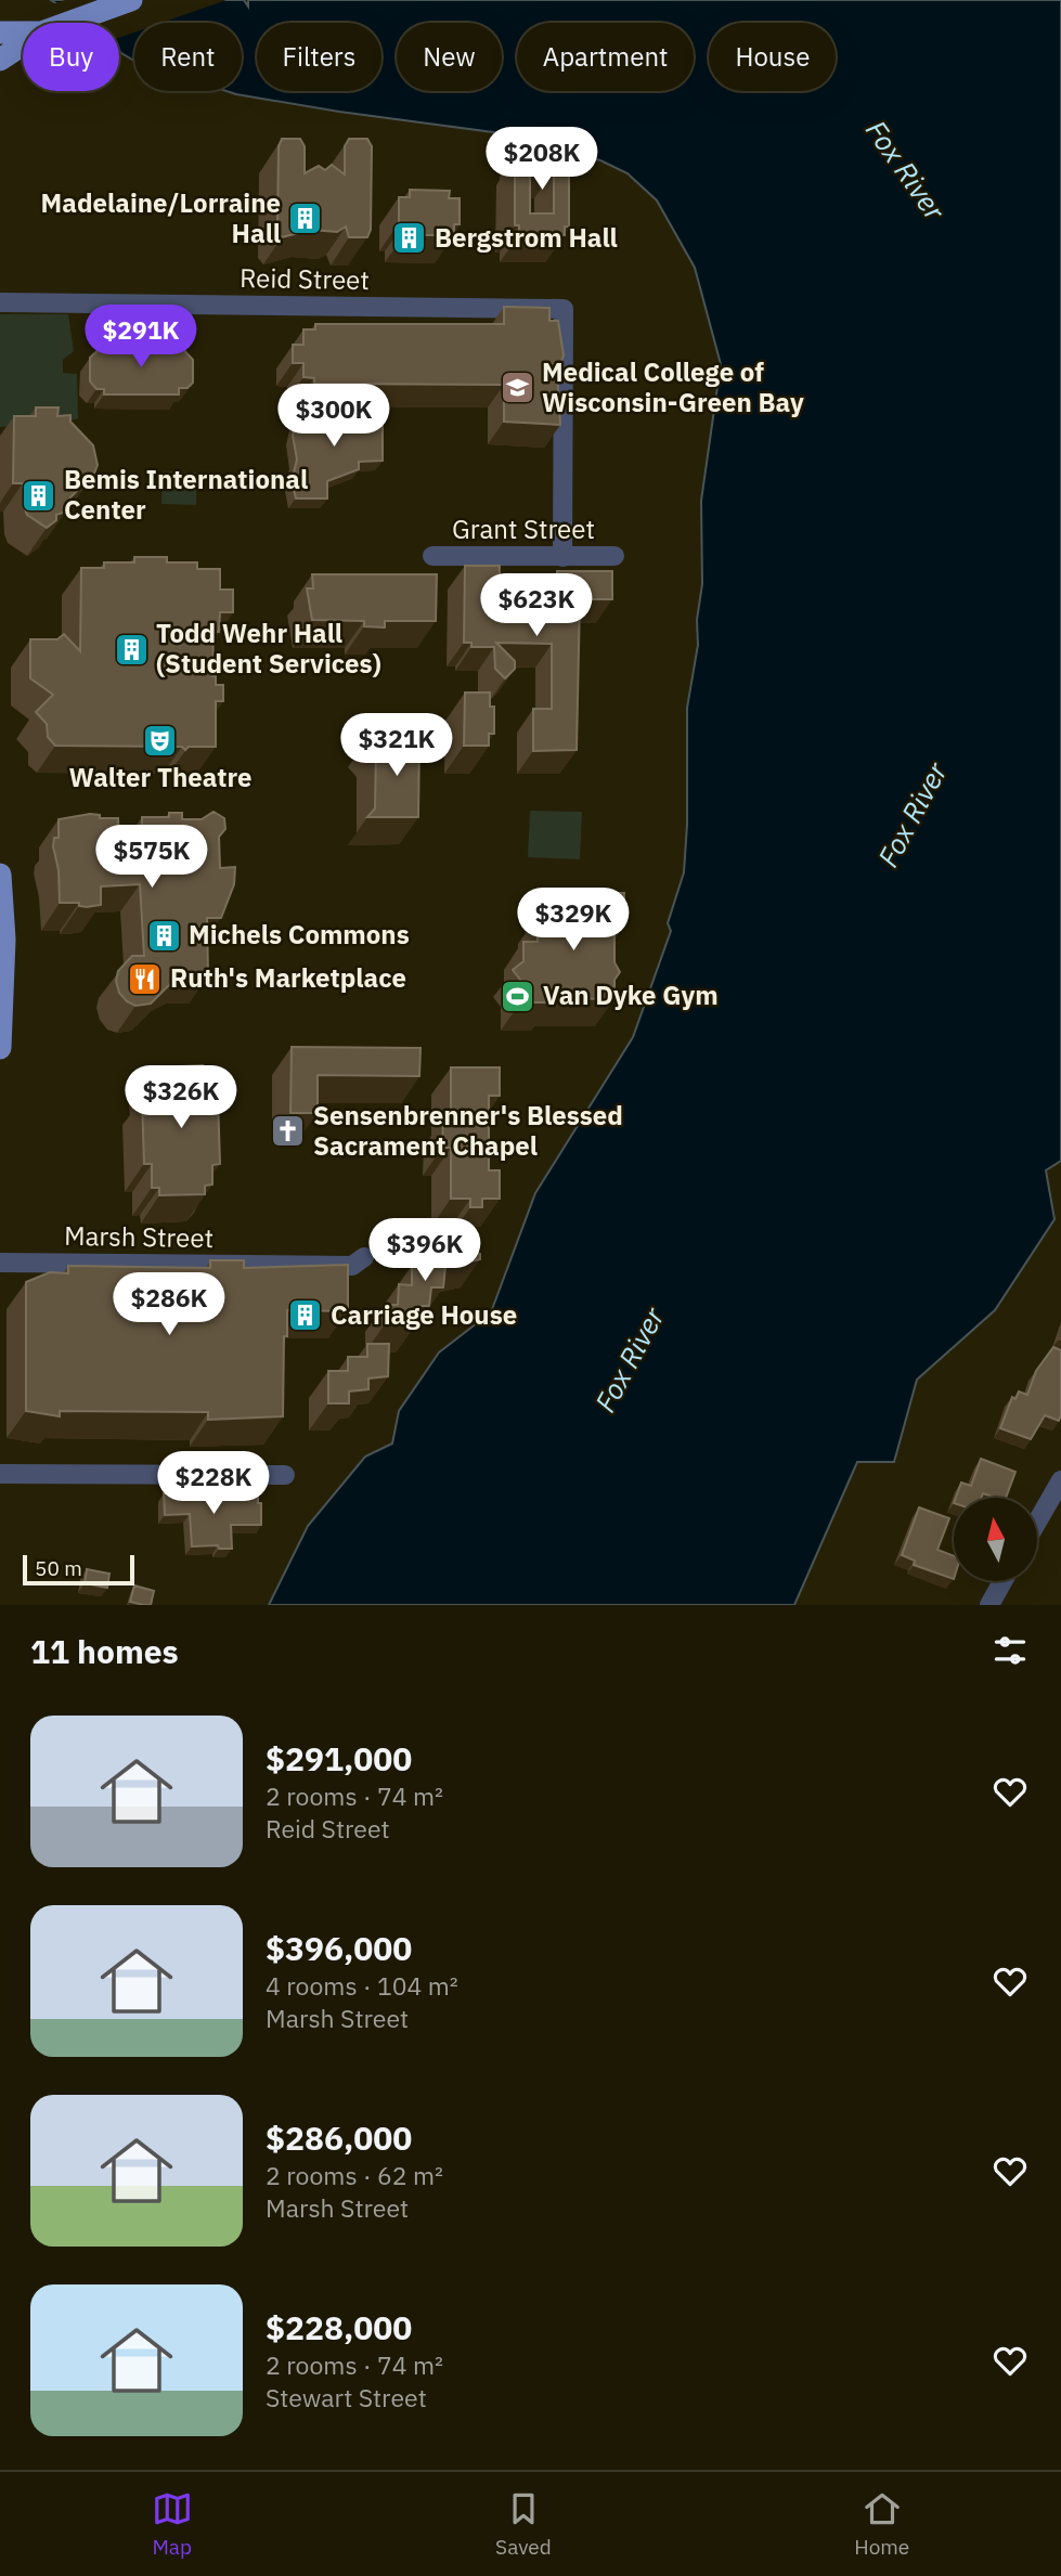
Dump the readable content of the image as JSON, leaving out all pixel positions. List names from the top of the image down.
{
  "streets": {
    "street": ["Reid Street", "Grant Street", "Marsh Street"]
  },
  "crossings": [
    ["Reid Street", "Grant Street"]
  ],
  "water": ["Fox River"],
  "places": {
    "building": [
      "Madelaine/Lorraine Hall",
      "Bergstrom Hall",
      "Bemis International Center",
      "Todd Wehr Hall (Student Services)",
      "Michels Commons",
      "Carriage House"
    ],
    "school or university": ["Medical College of Wisconsin-Green Bay"],
    "theatre": ["Walter Theatre"],
    "restaurant": ["Ruth's Marketplace"],
    "sports": ["Van Dyke Gym"],
    "church": ["Sensenbrenner's Blessed Sacrament Chapel"]
  },
  "scale_bar": "50 m",
  "north": "top",
  "page": {
    "chip": [
      "Buy",
      "Rent",
      "Filters",
      "New",
      "Apartment",
      "House"
    ],
    "price": [
      "$208K",
      "$291K",
      "$300K",
      "$623K",
      "$321K",
      "$575K",
      "$329K",
      "$326K",
      "$396K",
      "$286K",
      "$228K"
    ],
    "scale": "50 m",
    "heading": "11 homes",
    "list": [
      {
        "name": "$291,000",
        "note": "2 rooms · 74 m² · Reid Street"
      },
      {
        "name": "$396,000",
        "note": "4 rooms · 104 m² · Marsh Street"
      },
      {
        "name": "$286,000",
        "note": "2 rooms · 62 m² · Marsh Street"
      },
      {
        "name": "$228,000",
        "note": "2 rooms · 74 m² · Stewart Street"
      }
    ],
    "tabs": ["Map", "Saved", "Home"]
  }
}
